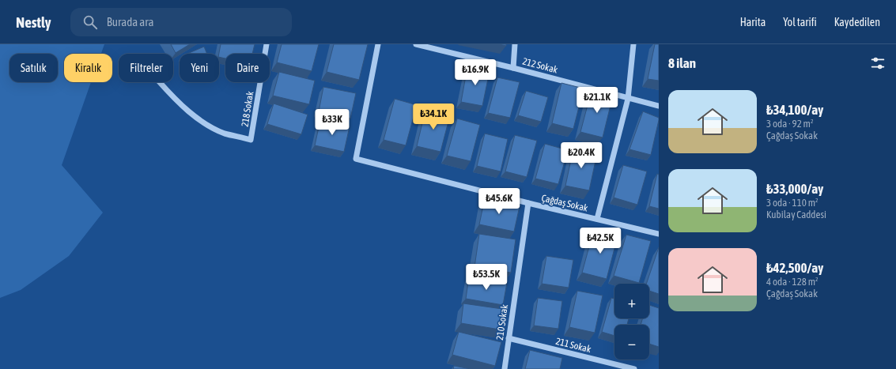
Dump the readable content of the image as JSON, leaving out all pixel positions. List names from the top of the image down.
{
  "streets": {
    "street": [
      "212 Sokak",
      "218 Sokak",
      "Çağdaş Sokak",
      "210 Sokak",
      "211 Sokak"
    ]
  },
  "crossings": [
    ["Çağdaş Sokak", "210 Sokak"],
    ["210 Sokak", "211 Sokak"]
  ],
  "page": {
    "header": "Nestly",
    "search": "Burada ara",
    "nav": ["Harita", "Yol tarifi", "Kaydedilen"],
    "heading": "8 ilan",
    "chip": [
      "Satılık",
      "Kiralık",
      "Filtreler",
      "Yeni",
      "Daire"
    ],
    "price": [
      "₺16.9K",
      "₺21.1K",
      "₺34.1K",
      "₺33K",
      "₺20.4K",
      "₺45.6K",
      "₺42.5K",
      "₺53.5K"
    ],
    "list": [
      {
        "name": "₺34,100/ay",
        "note": "3 oda · 92 m² · Çağdaş Sokak"
      },
      {
        "name": "₺33,000/ay",
        "note": "3 oda · 110 m² · Kubilay Caddesi"
      },
      {
        "name": "₺42,500/ay",
        "note": "4 oda · 128 m² · Çağdaş Sokak"
      }
    ],
    "map_buttons": ["+", "−"]
  }
}
